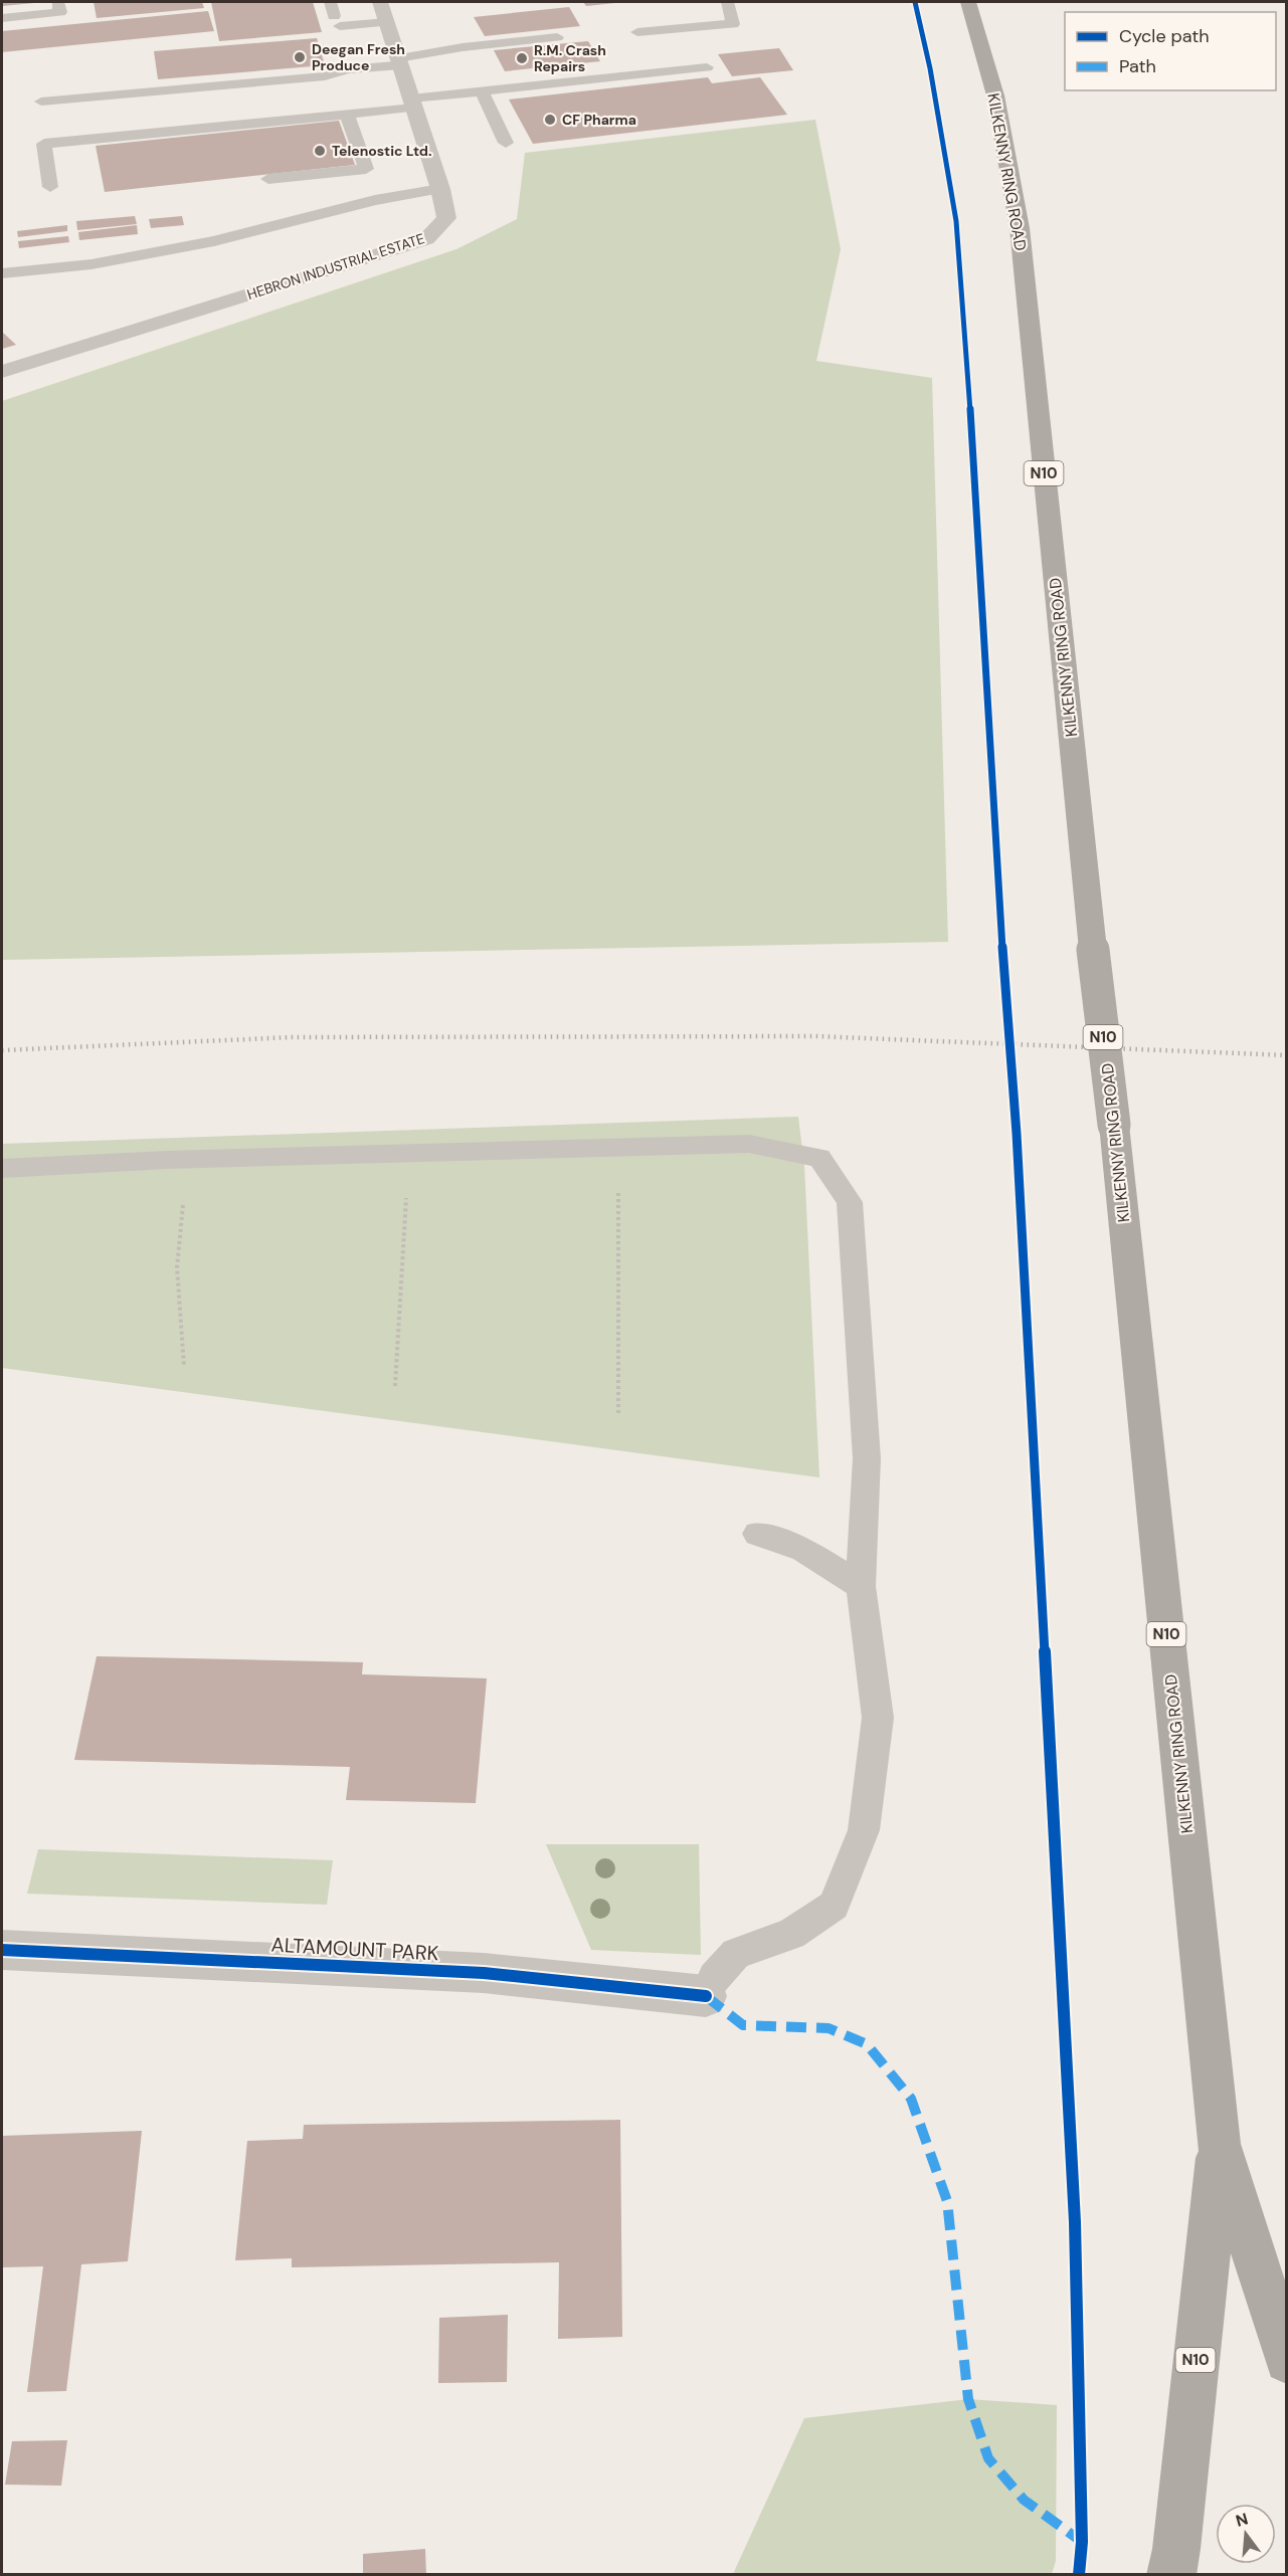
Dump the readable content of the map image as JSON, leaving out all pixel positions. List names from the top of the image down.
{
  "streets": {
    "highway": ["KILKENNY RING ROAD", "N10"],
    "street": ["HEBRON INDUSTRIAL ESTATE", "ALTAMOUNT PARK"]
  },
  "places": [
    "Deegan Fresh Produce",
    "R.M. Crash Repairs",
    "CF Pharma",
    "Telenostic Ltd."
  ],
  "legend": ["Cycle path", "Path"],
  "north": "top"
}
